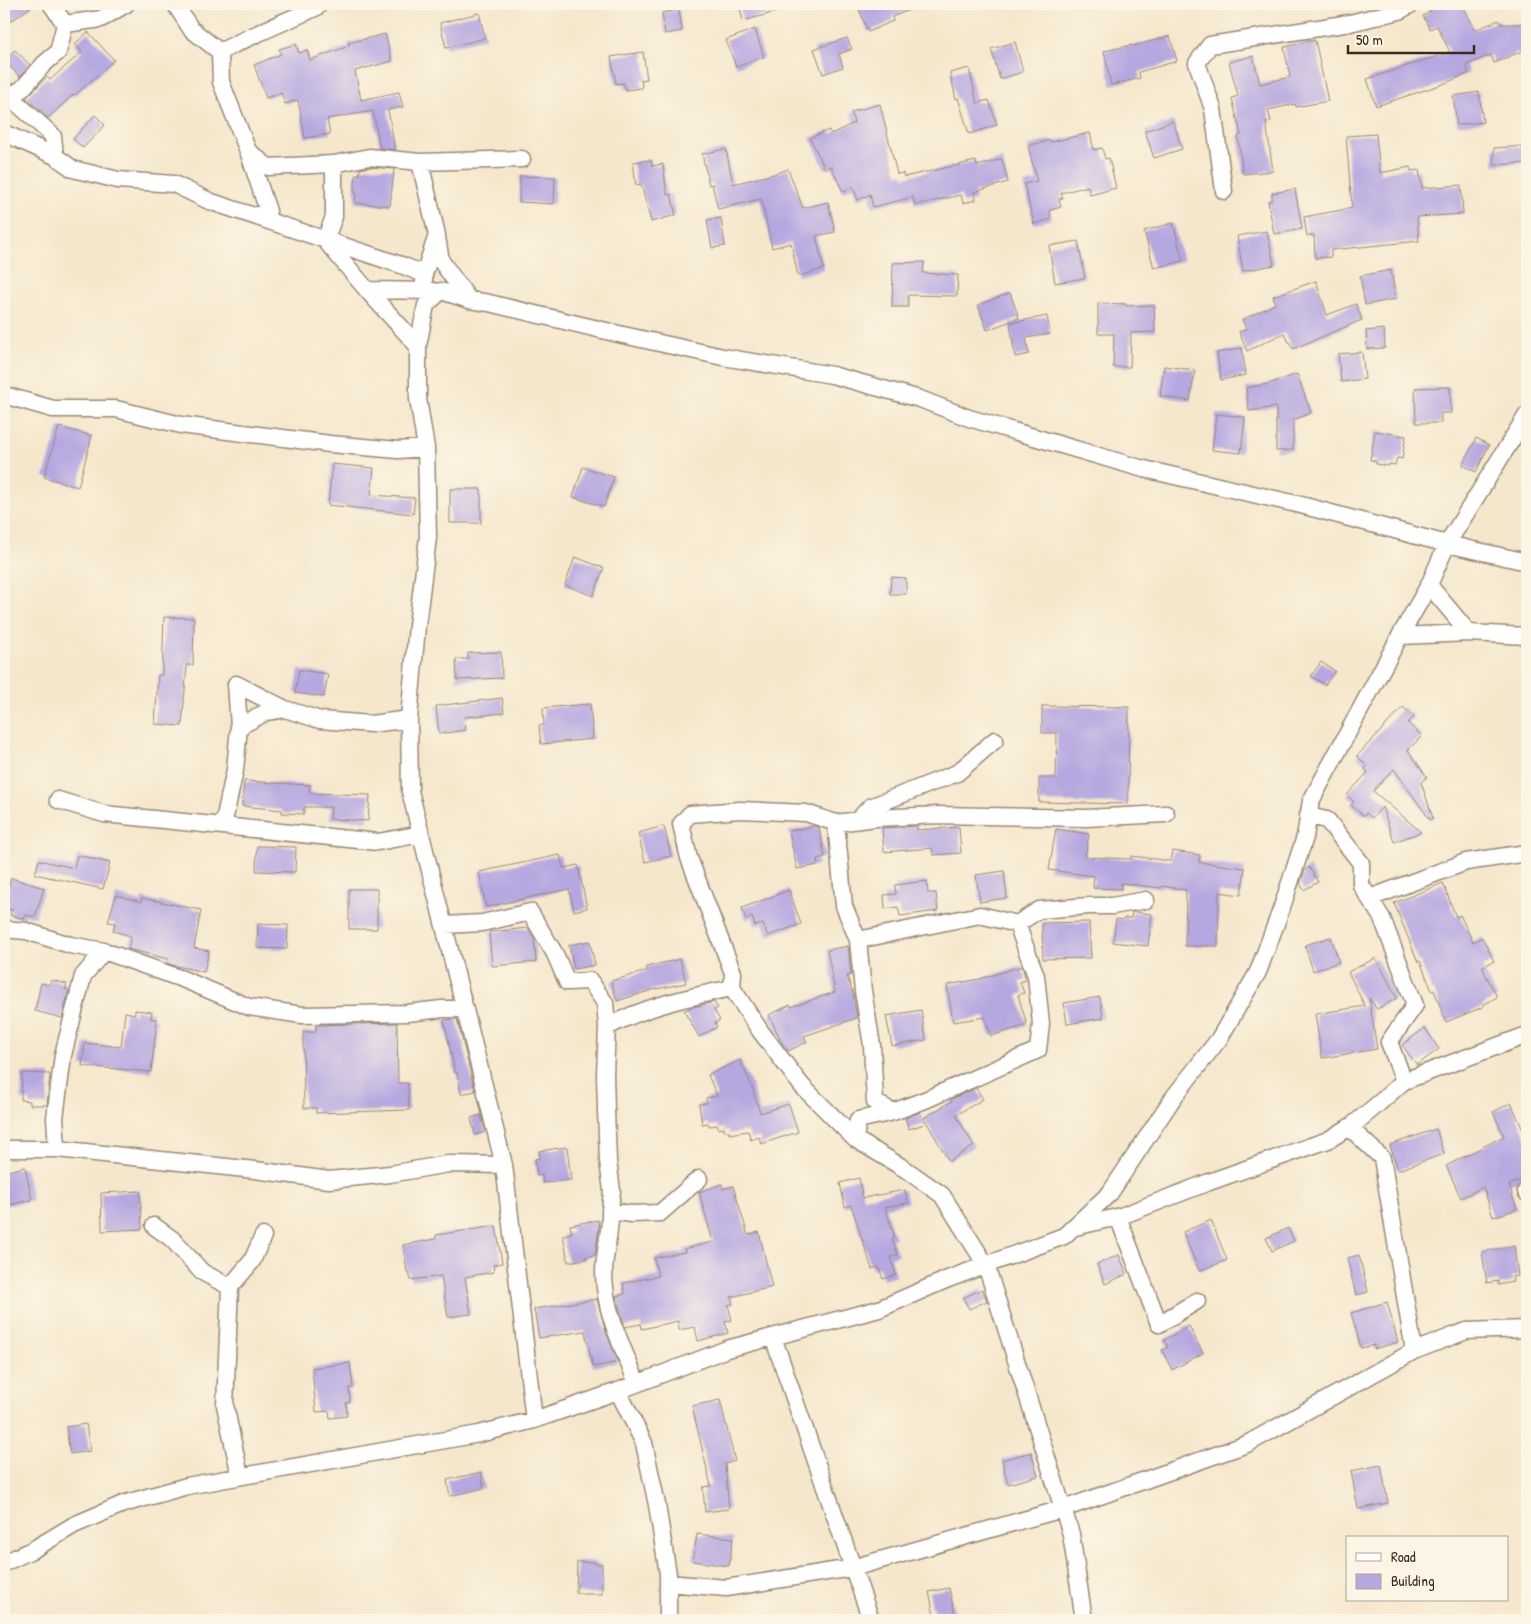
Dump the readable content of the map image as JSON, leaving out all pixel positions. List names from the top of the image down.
{
  "legend": ["Road", "Building"],
  "scale_bar": "50 m"
}
